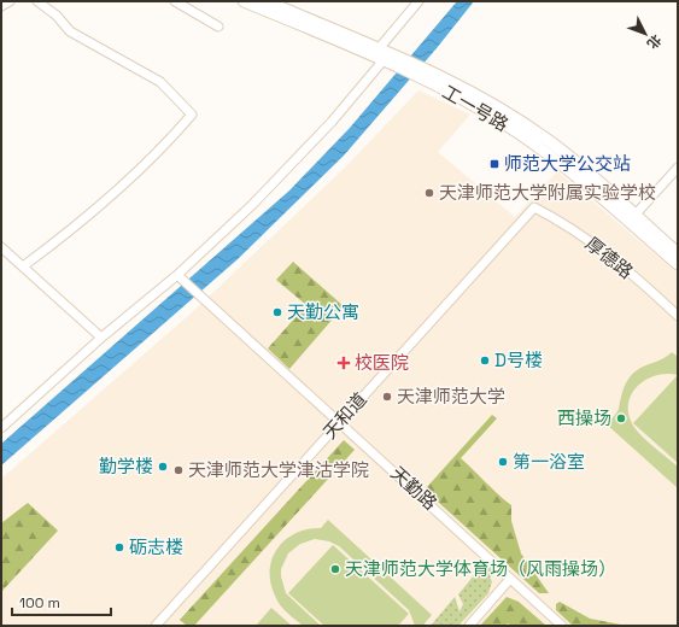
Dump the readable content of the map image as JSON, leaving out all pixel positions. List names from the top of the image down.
{
  "streets": {
    "main road": ["工一号路"],
    "street": ["厚德路", "天和道", "天勤路"]
  },
  "crossings": [
    ["厚德路", "天和道"],
    ["天和道", "天勤路"]
  ],
  "places": {
    "transit": ["师范大学公交站"],
    "other": [
      "天津师范大学附属实验学校",
      "天勤公寓",
      "D号楼",
      "天津师范大学",
      "西操场",
      "第一浴室",
      "勤学楼",
      "天津师范大学津沽学院",
      "砺志楼",
      "天津师范大学体育场（风雨操场）"
    ],
    "health": ["校医院"]
  },
  "scale_bar": "100 m",
  "north": "bottom right"
}
